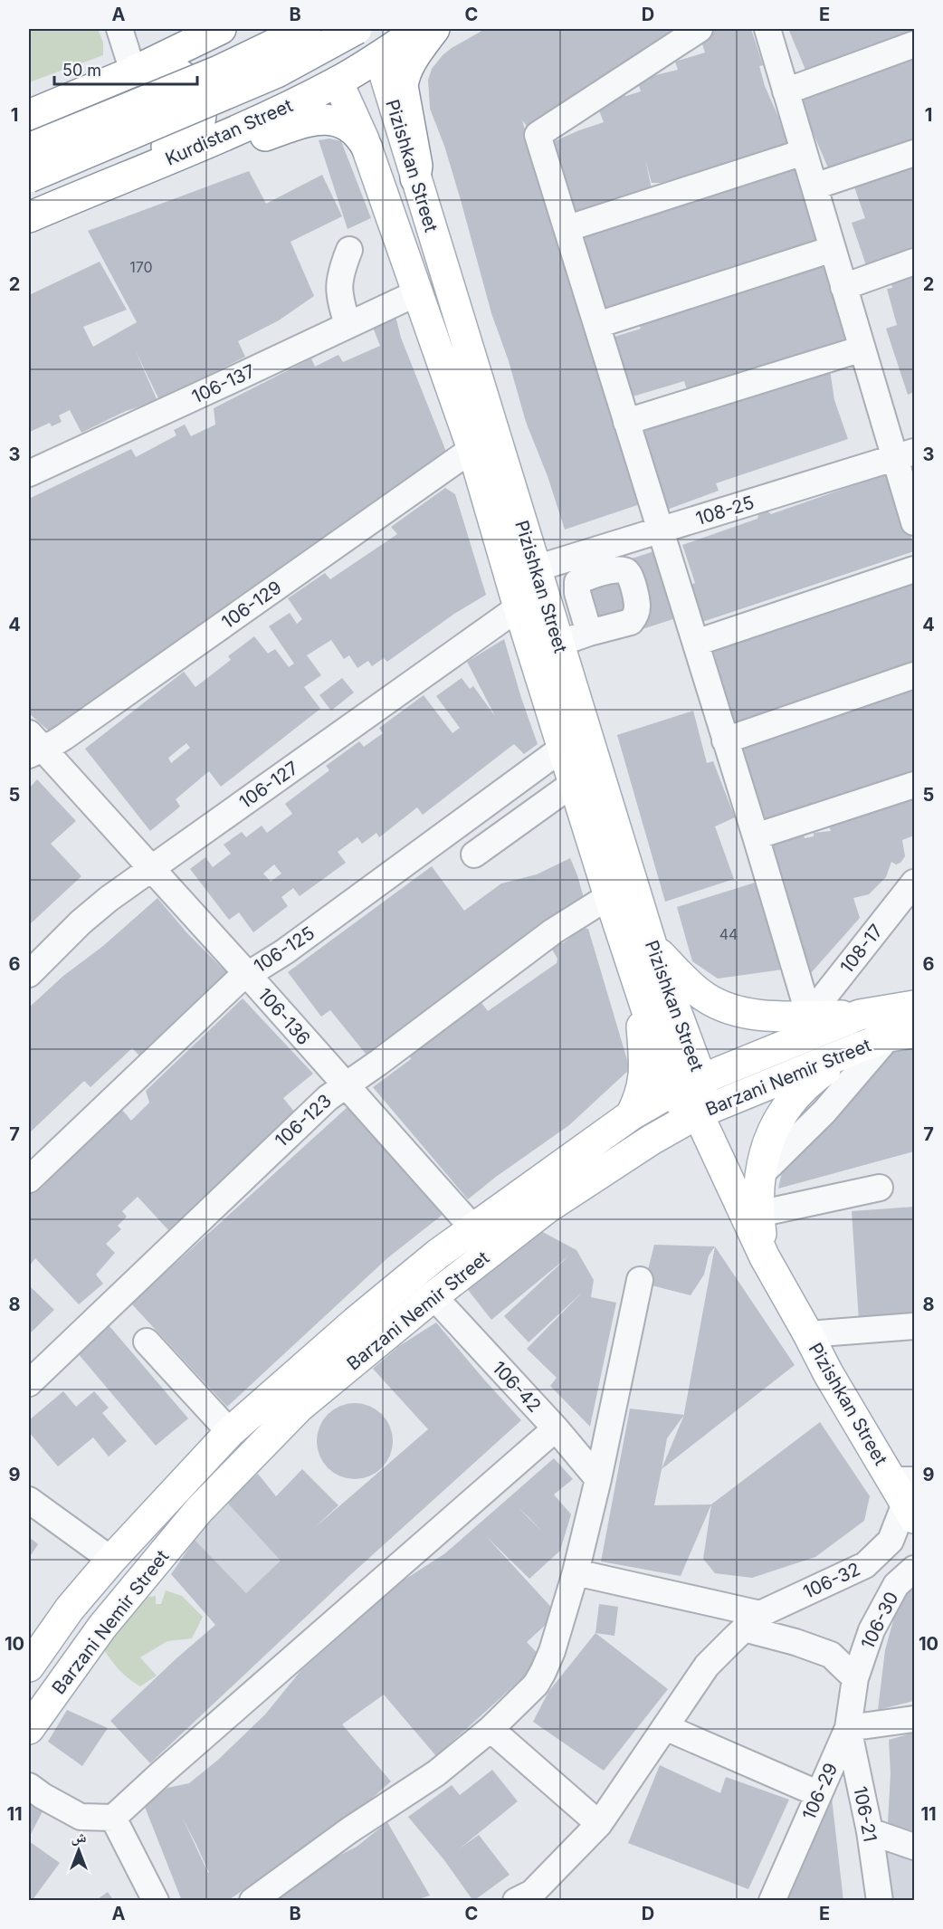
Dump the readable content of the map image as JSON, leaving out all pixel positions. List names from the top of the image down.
{
  "streets": {
    "main road": ["Kurdistan Street", "Pizishkan Street", "Barzani Nemir Street"],
    "street": [
      "106-137",
      "108-25",
      "106-129",
      "106-127",
      "108-17",
      "106-125",
      "106-136",
      "106-123",
      "106-42",
      "106-32",
      "106-30",
      "106-29",
      "106-21"
    ]
  },
  "crossings": [
    ["Kurdistan Street", "Pizishkan Street"],
    ["Pizishkan Street", "106-137"],
    ["Pizishkan Street", "108-25"],
    ["Pizishkan Street", "106-129"],
    ["Pizishkan Street", "106-127"],
    ["Pizishkan Street", "106-125"],
    ["Pizishkan Street", "Barzani Nemir Street"],
    ["Pizishkan Street", "106-123"],
    ["Pizishkan Street", "106-32"],
    ["106-129", "106-136"],
    ["106-127", "106-136"],
    ["106-125", "106-136"],
    ["106-136", "Barzani Nemir Street"],
    ["106-136", "106-123"],
    ["Barzani Nemir Street", "106-42"],
    ["106-30", "106-29"],
    ["106-29", "106-21"]
  ],
  "house_numbers": ["170", "44"],
  "scale_bar": "50 m",
  "north": "top",
  "grid": {
    "columns": [
      "A",
      "B",
      "C",
      "D",
      "E"
    ],
    "rows": [
      "1",
      "2",
      "3",
      "4",
      "5",
      "6",
      "7",
      "8",
      "9",
      "10",
      "11"
    ]
  }
}
